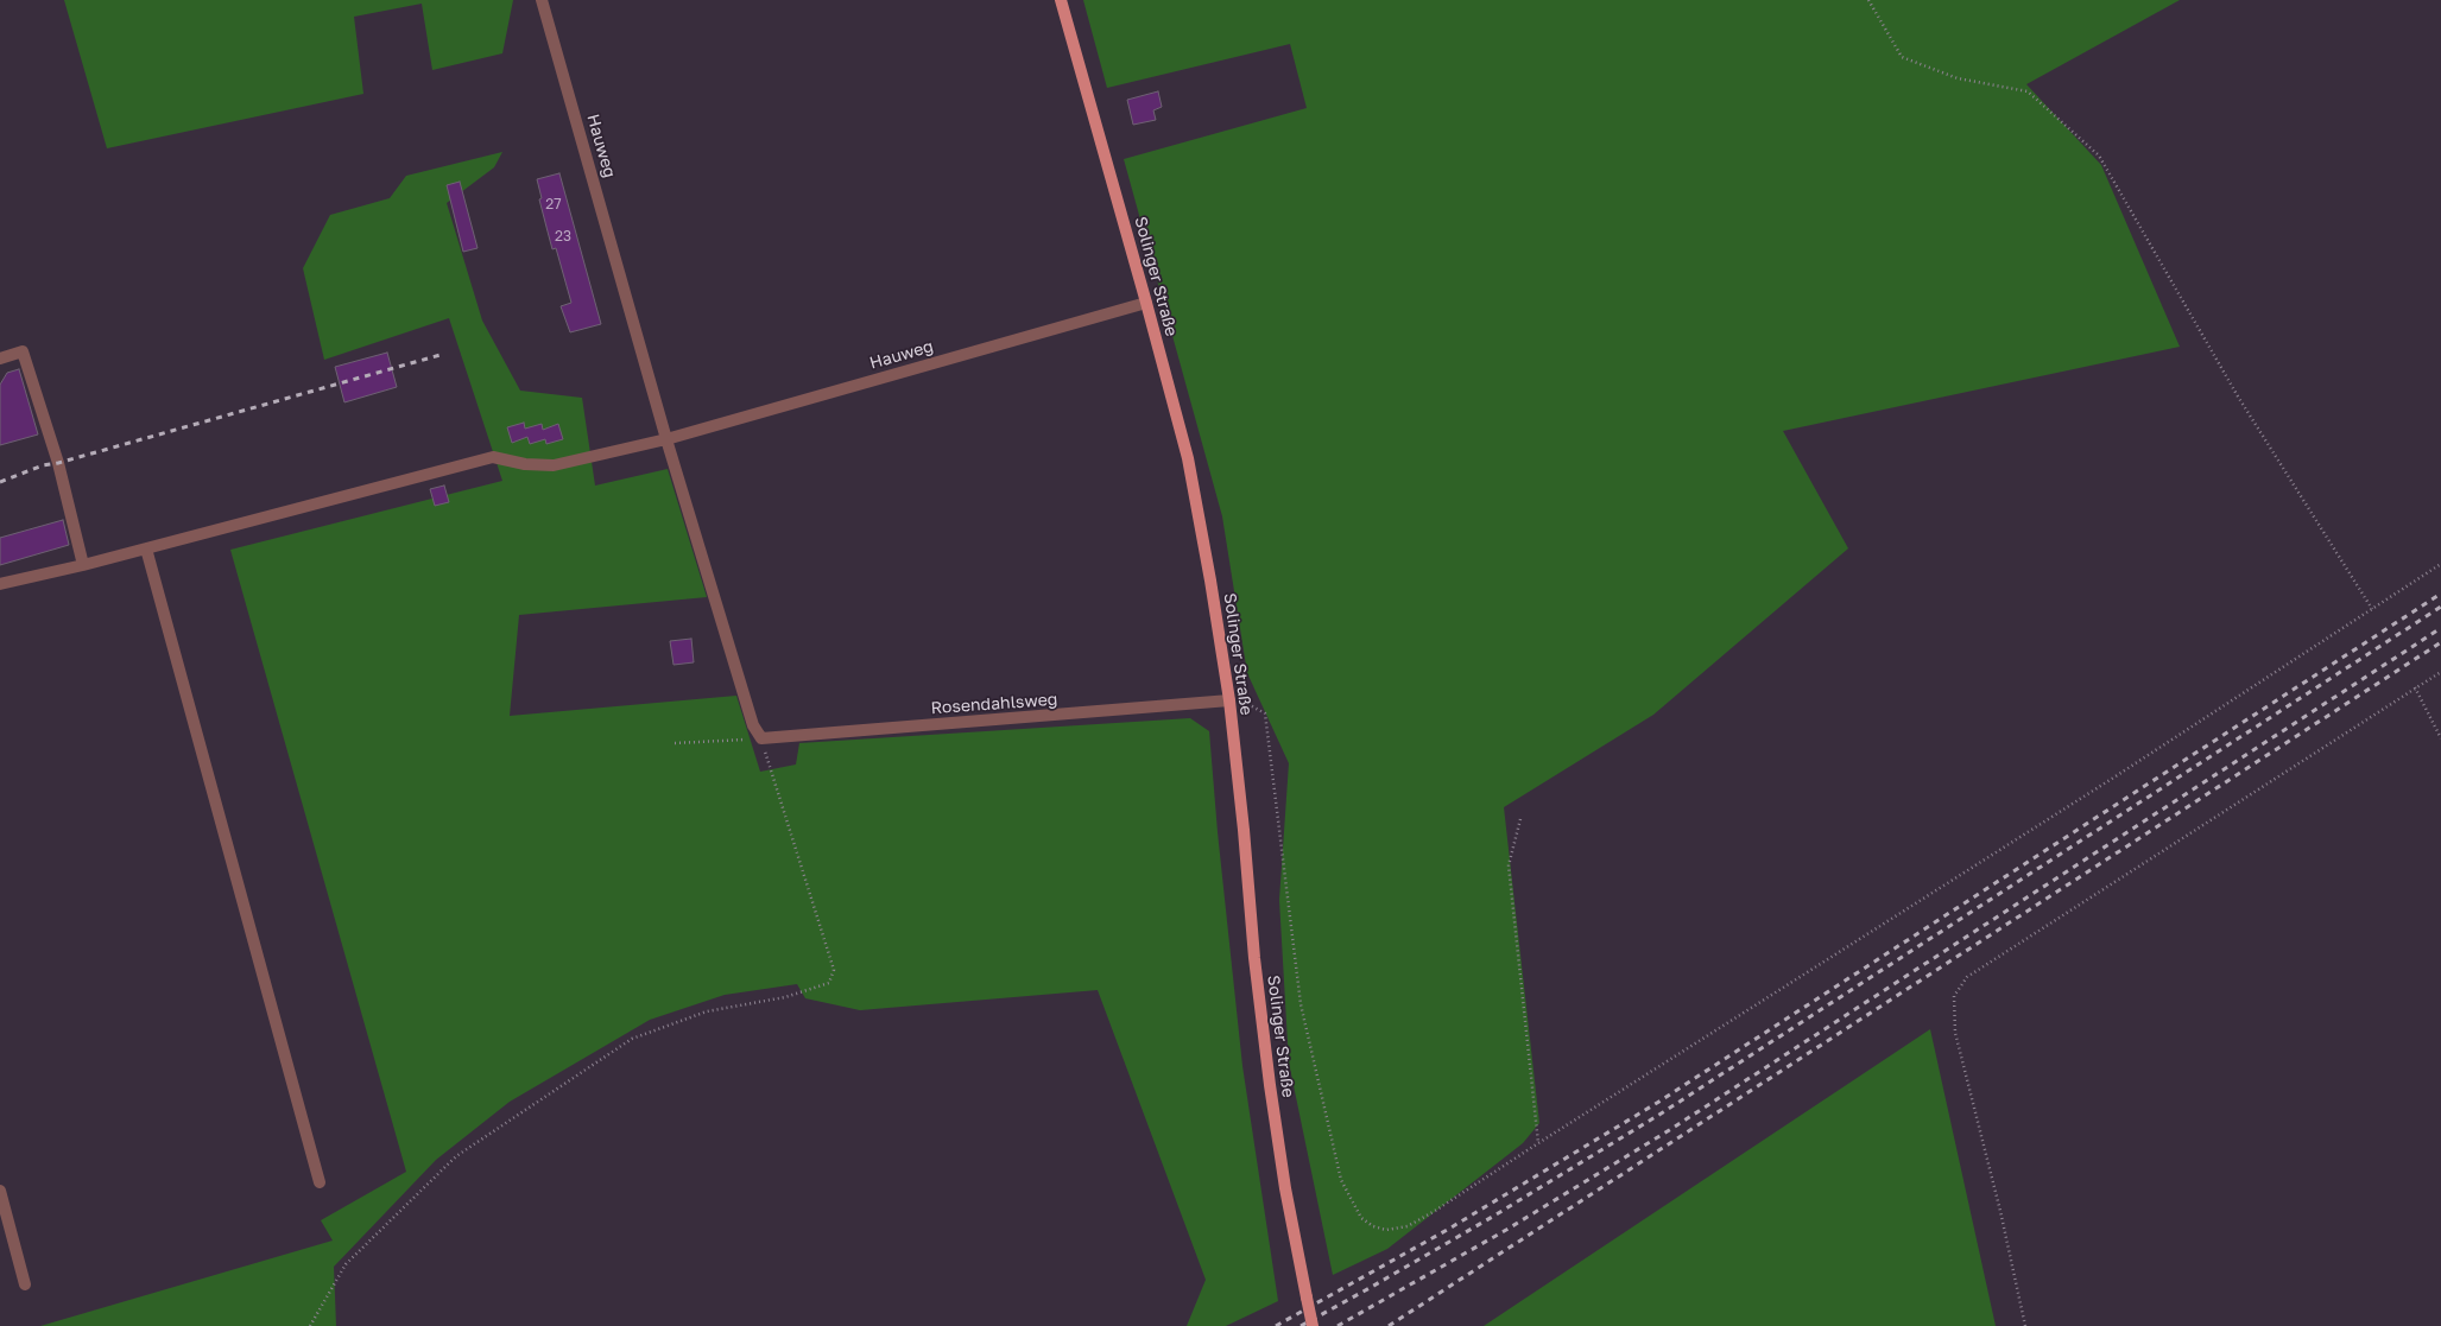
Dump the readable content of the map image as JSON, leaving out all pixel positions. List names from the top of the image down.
{
  "streets": {
    "main road": ["Solinger Straße"],
    "street": ["Hauweg", "Rosendahlsweg"]
  },
  "crossings": [
    ["Hauweg", "Solinger Straße"],
    ["Hauweg", "Rosendahlsweg"],
    ["Solinger Straße", "Rosendahlsweg"]
  ],
  "house_numbers": ["27", "23"]
}
